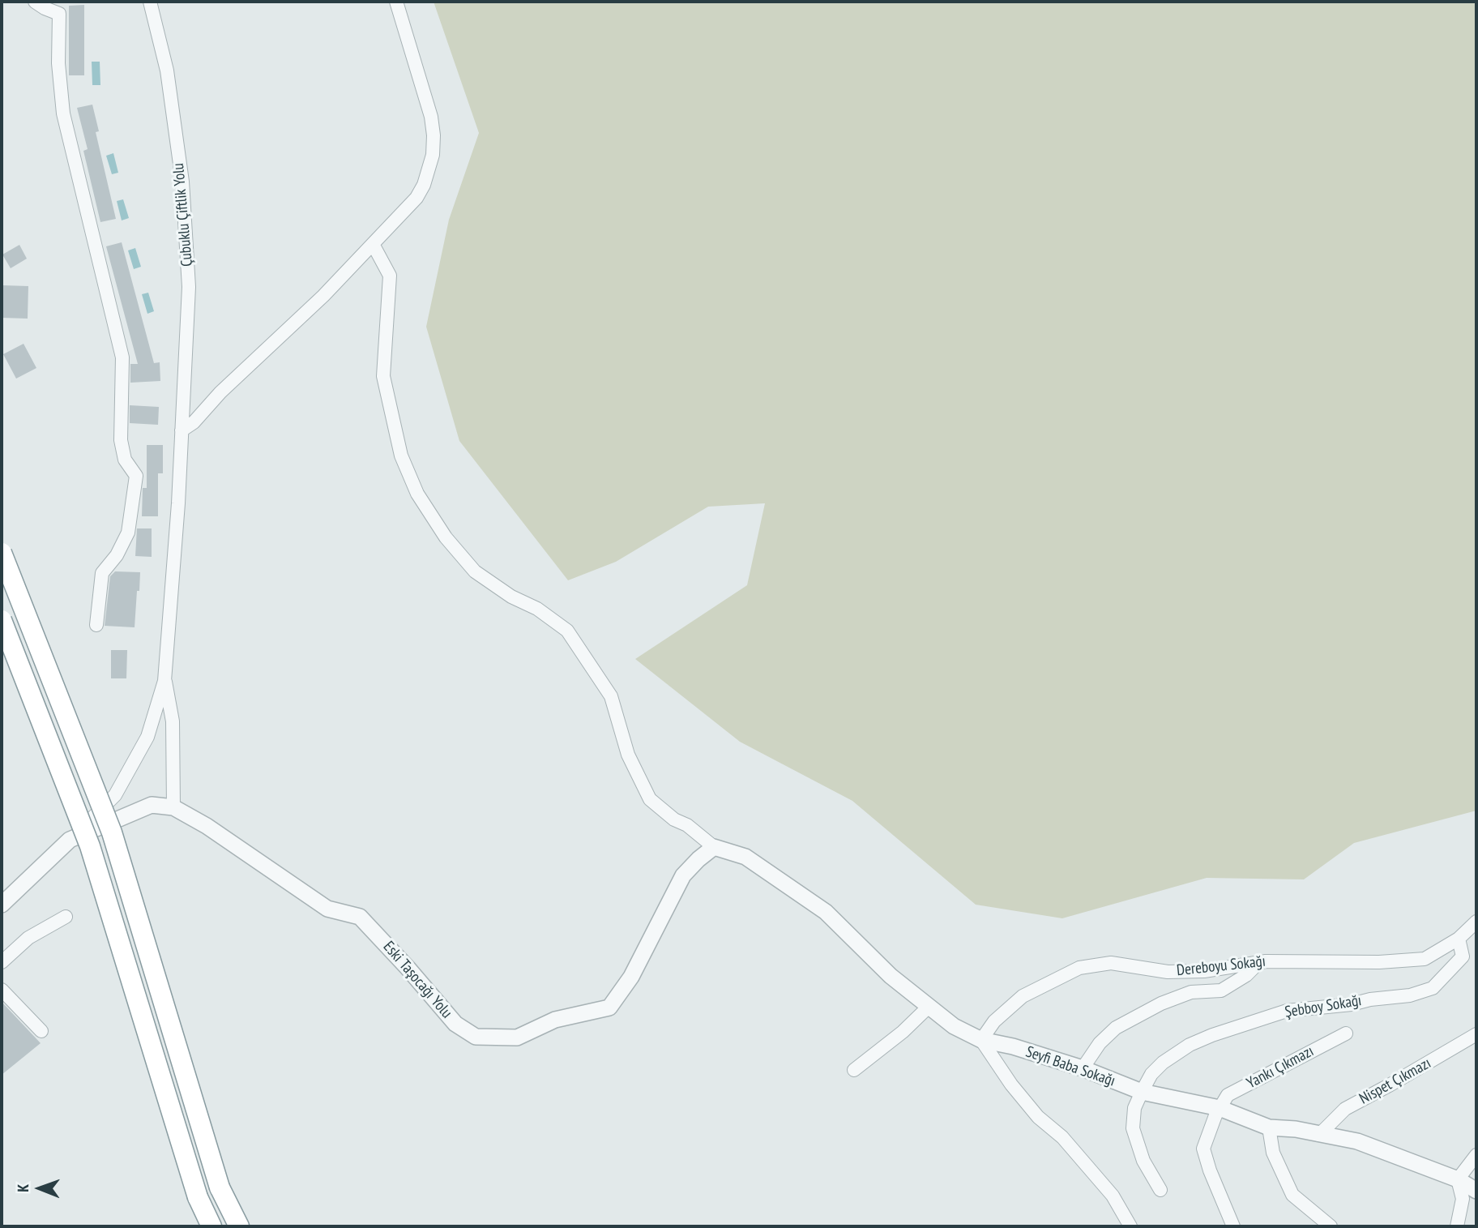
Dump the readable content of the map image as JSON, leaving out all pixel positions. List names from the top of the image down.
{
  "streets": {
    "street": [
      "Çubuklu Çiftlik Yolu",
      "Dereboyu Sokağı",
      "Eski Taşocağı Yolu",
      "Şebboy Sokağı",
      "Seyfi Baba Sokağı",
      "Yankı Çıkmazı",
      "Nispet Çıkmazı"
    ]
  },
  "crossings": [
    ["Dereboyu Sokağı", "Şebboy Sokağı"],
    ["Dereboyu Sokağı", "Seyfi Baba Sokağı"],
    ["Eski Taşocağı Yolu", "Seyfi Baba Sokağı"],
    ["Şebboy Sokağı", "Seyfi Baba Sokağı"],
    ["Seyfi Baba Sokağı", "Yankı Çıkmazı"],
    ["Seyfi Baba Sokağı", "Nispet Çıkmazı"]
  ],
  "north": "left"
}
